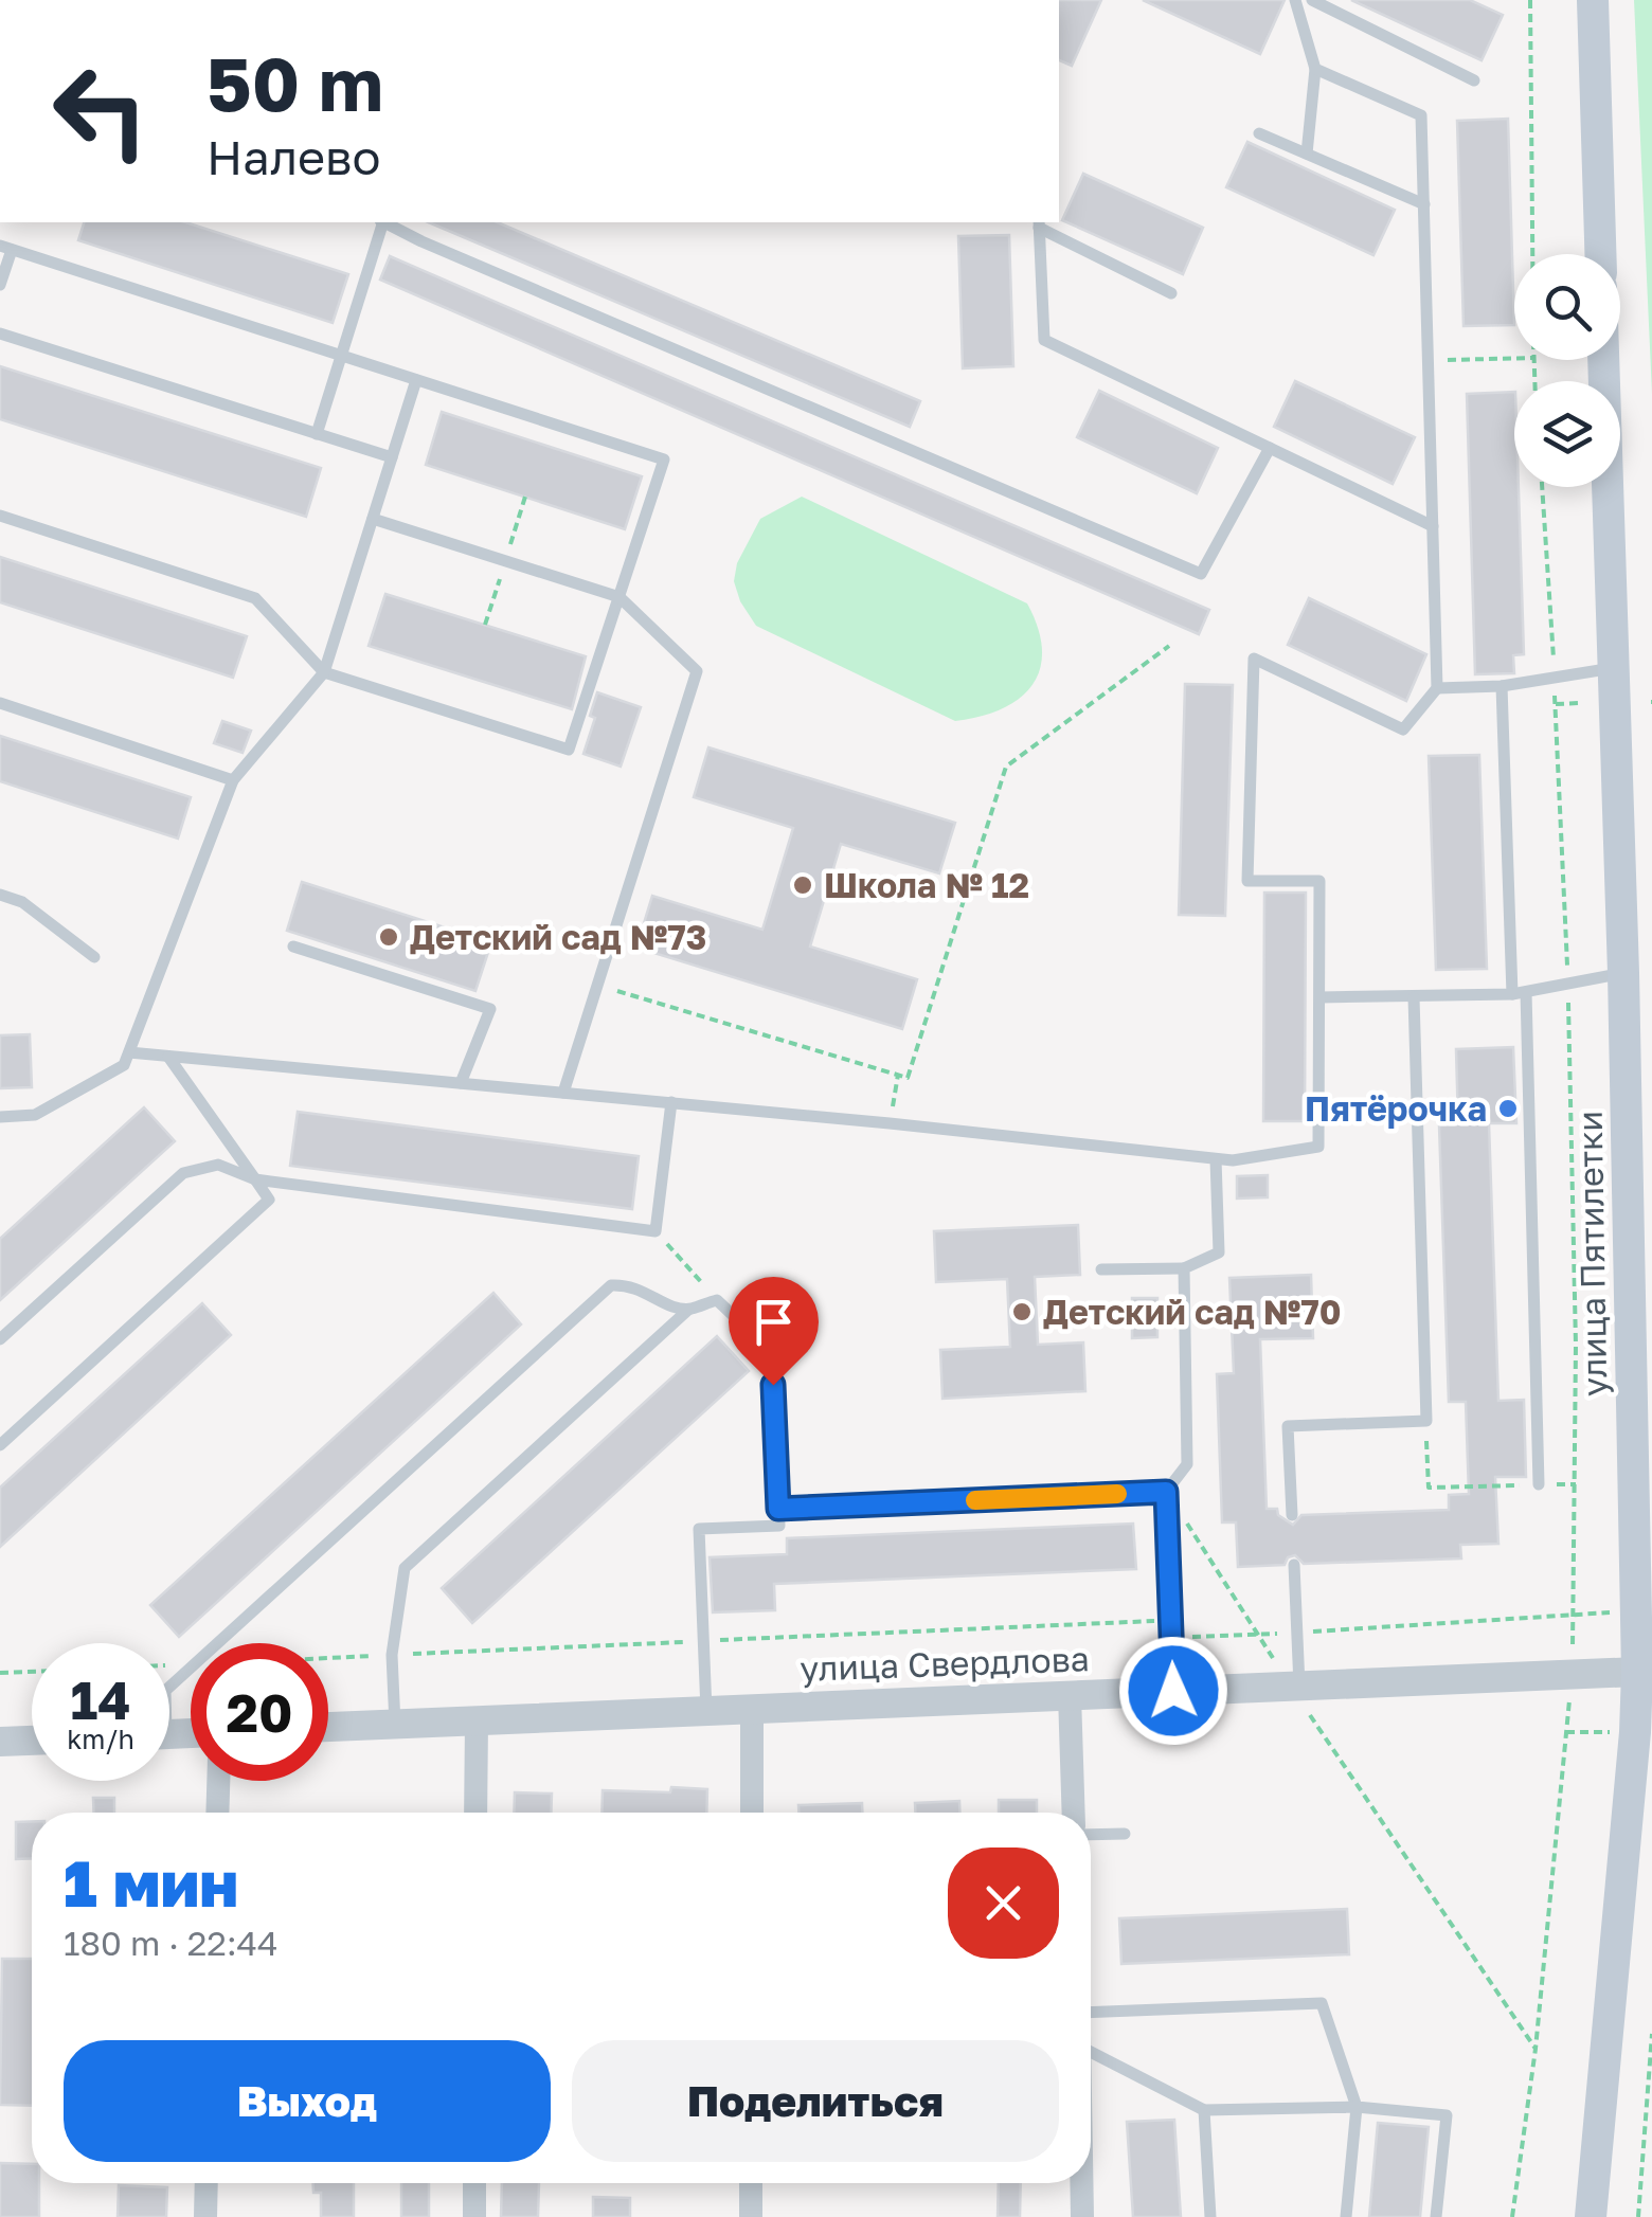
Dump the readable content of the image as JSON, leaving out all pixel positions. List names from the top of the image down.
{
  "streets": {
    "main road": ["улица Пятилетки"],
    "street": ["улица Свердлова"]
  },
  "crossings": [
    ["улица Пятилетки", "улица Свердлова"]
  ],
  "places": [
    "Школа № 12",
    "Детский сад №73",
    "Пятёрочка",
    "Детский сад №70"
  ],
  "page": {
    "turn": ["50 m", "Налево"],
    "speed": "14 km/h",
    "limit": "20",
    "heading": ["1 мин", "180 m · 22:44"],
    "buttons": ["Выход", "Поделиться"]
  }
}
